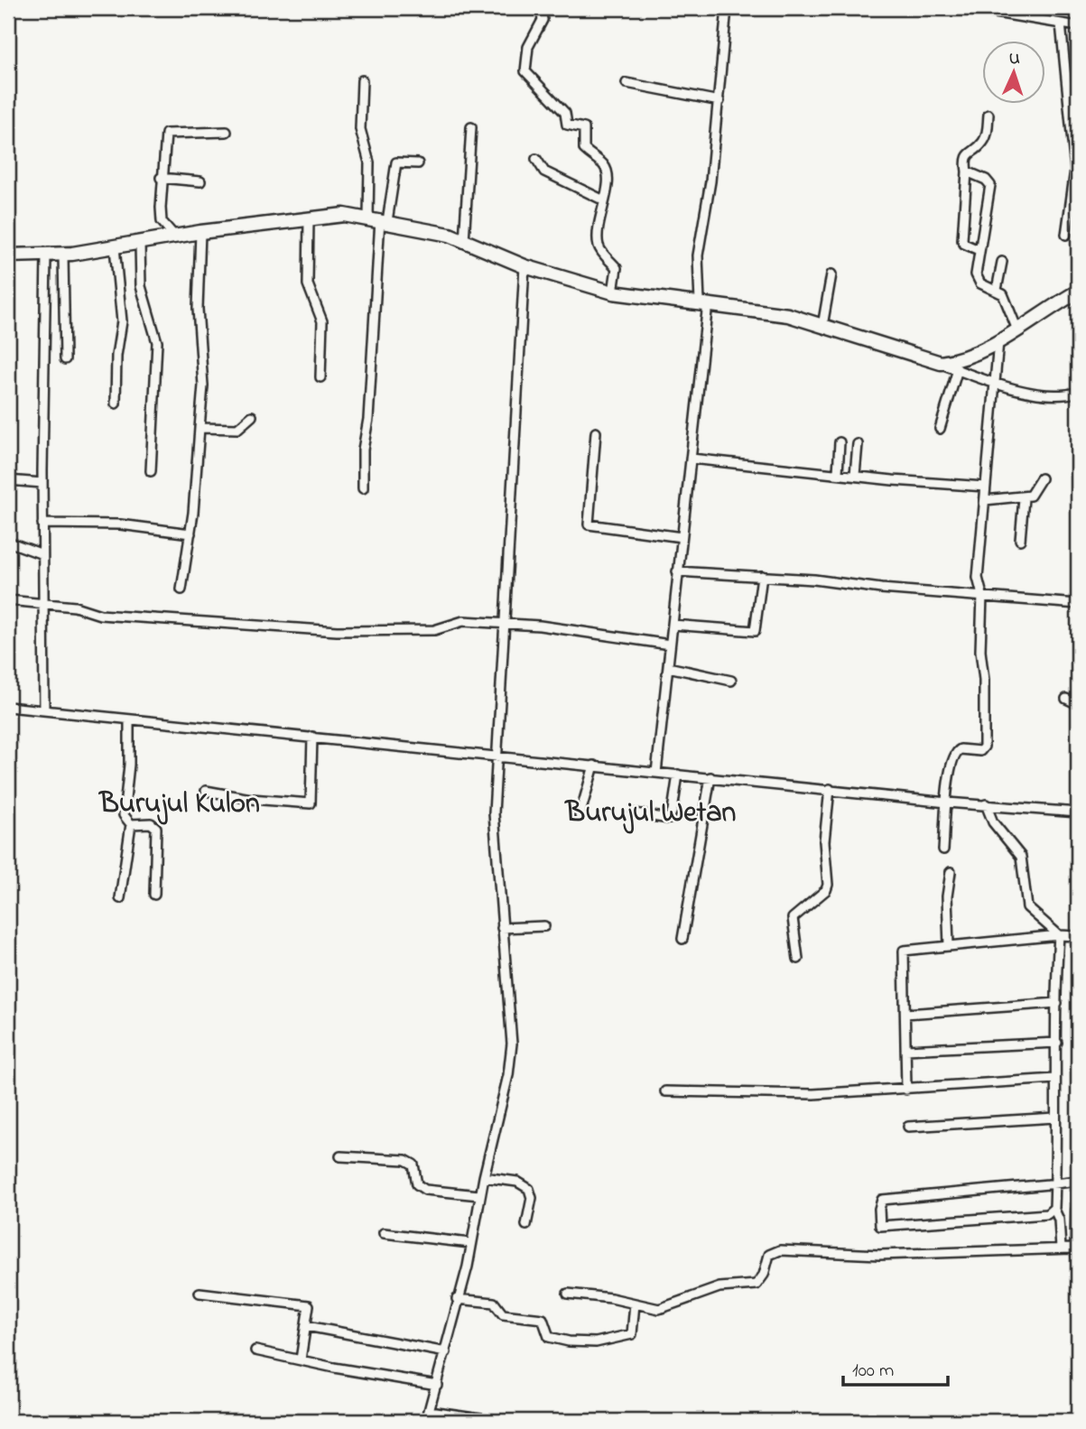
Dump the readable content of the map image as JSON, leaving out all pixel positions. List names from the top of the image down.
{
  "districts": ["Burujul Kulon", "Burujul Wetan"],
  "scale_bar": "100 m",
  "north": "top"
}
